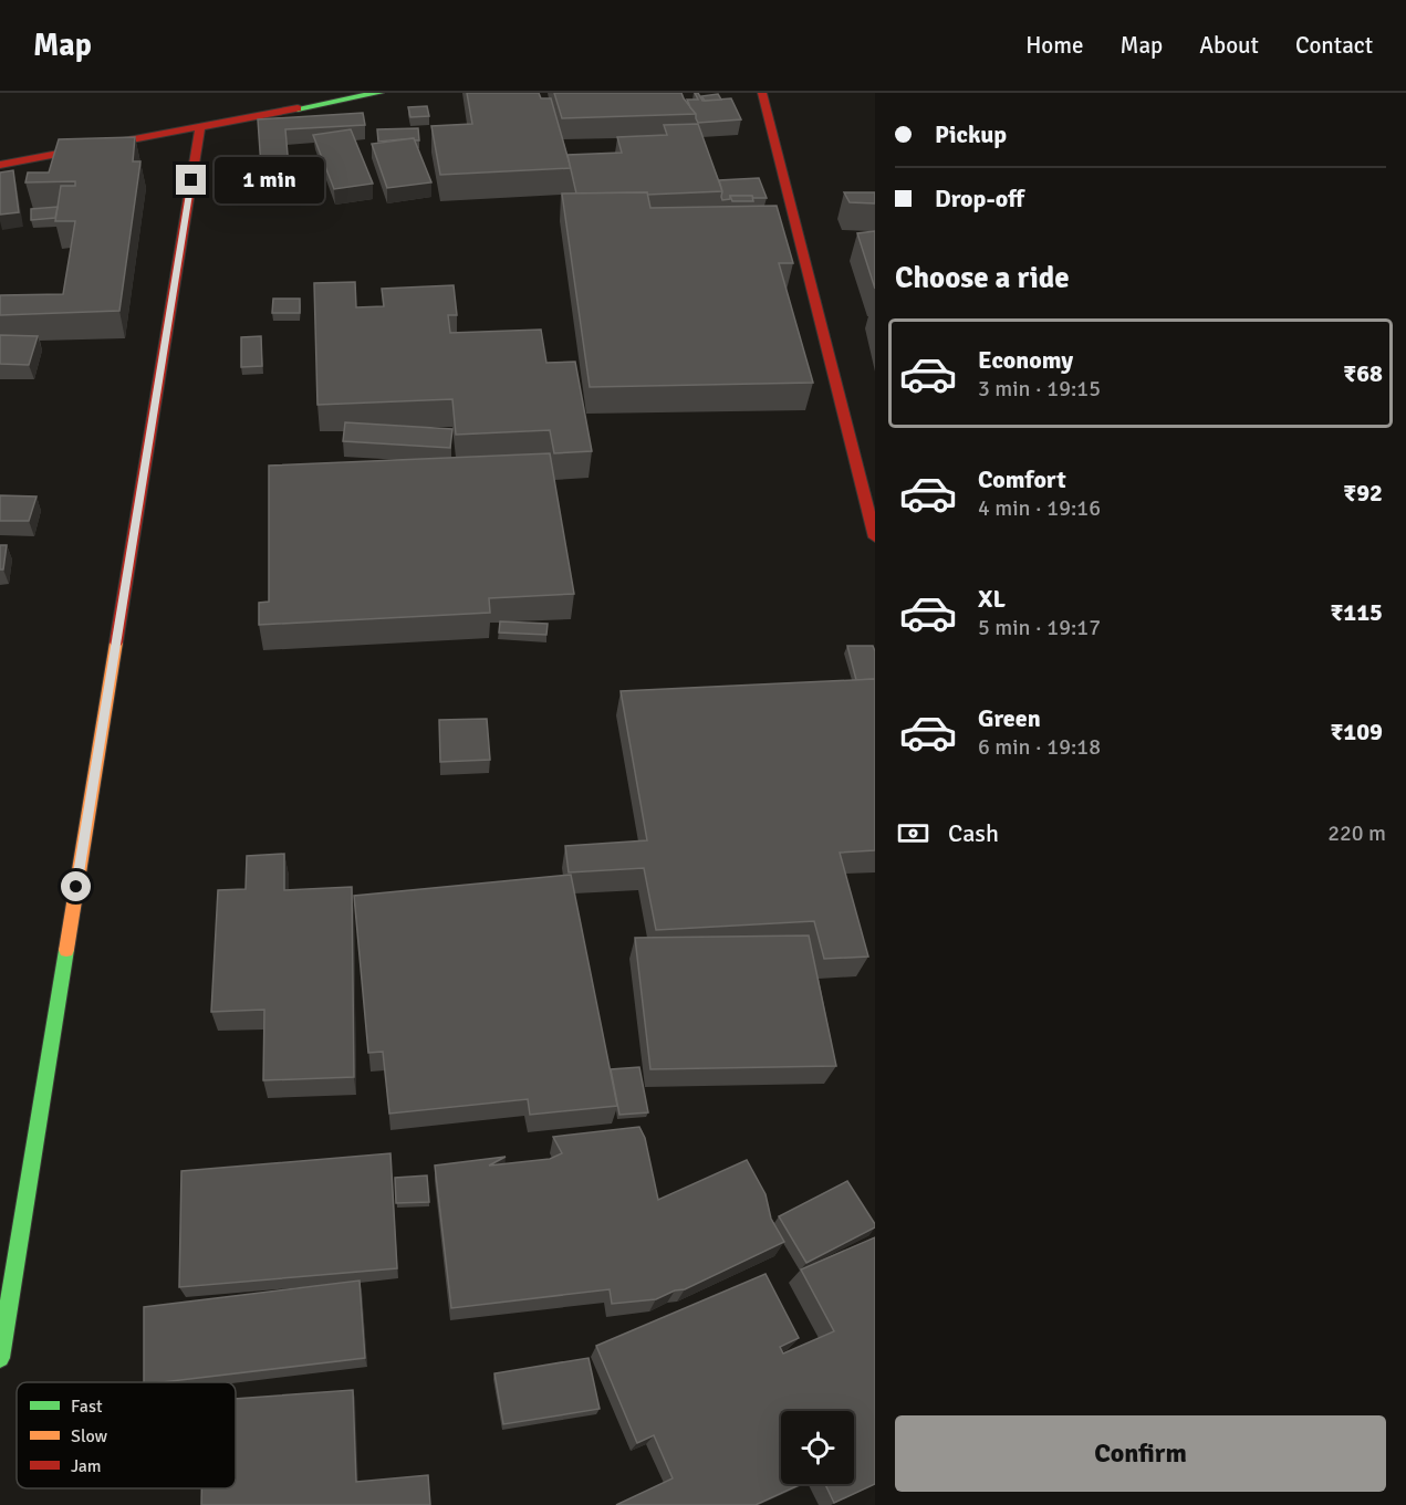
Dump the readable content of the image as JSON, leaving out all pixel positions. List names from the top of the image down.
{
  "legend": ["Fast", "Slow", "Jam"],
  "page": {
    "header": "Map",
    "nav": [
      "Home",
      "Map",
      "About",
      "Contact"
    ],
    "banner": ["Pickup", "Drop-off"],
    "bubble": "1 min",
    "heading": "Choose a ride",
    "list": [
      {
        "name": "Economy",
        "note": "3 min · 19:15",
        "value": "₹68"
      },
      {
        "name": "Comfort",
        "note": "4 min · 19:16",
        "value": "₹92"
      },
      {
        "name": "XL",
        "note": "5 min · 19:17",
        "value": "₹115"
      },
      {
        "name": "Green",
        "note": "6 min · 19:18",
        "value": "₹109"
      }
    ],
    "pay": ["Cash", "220 m"],
    "buttons": "Confirm"
  }
}
